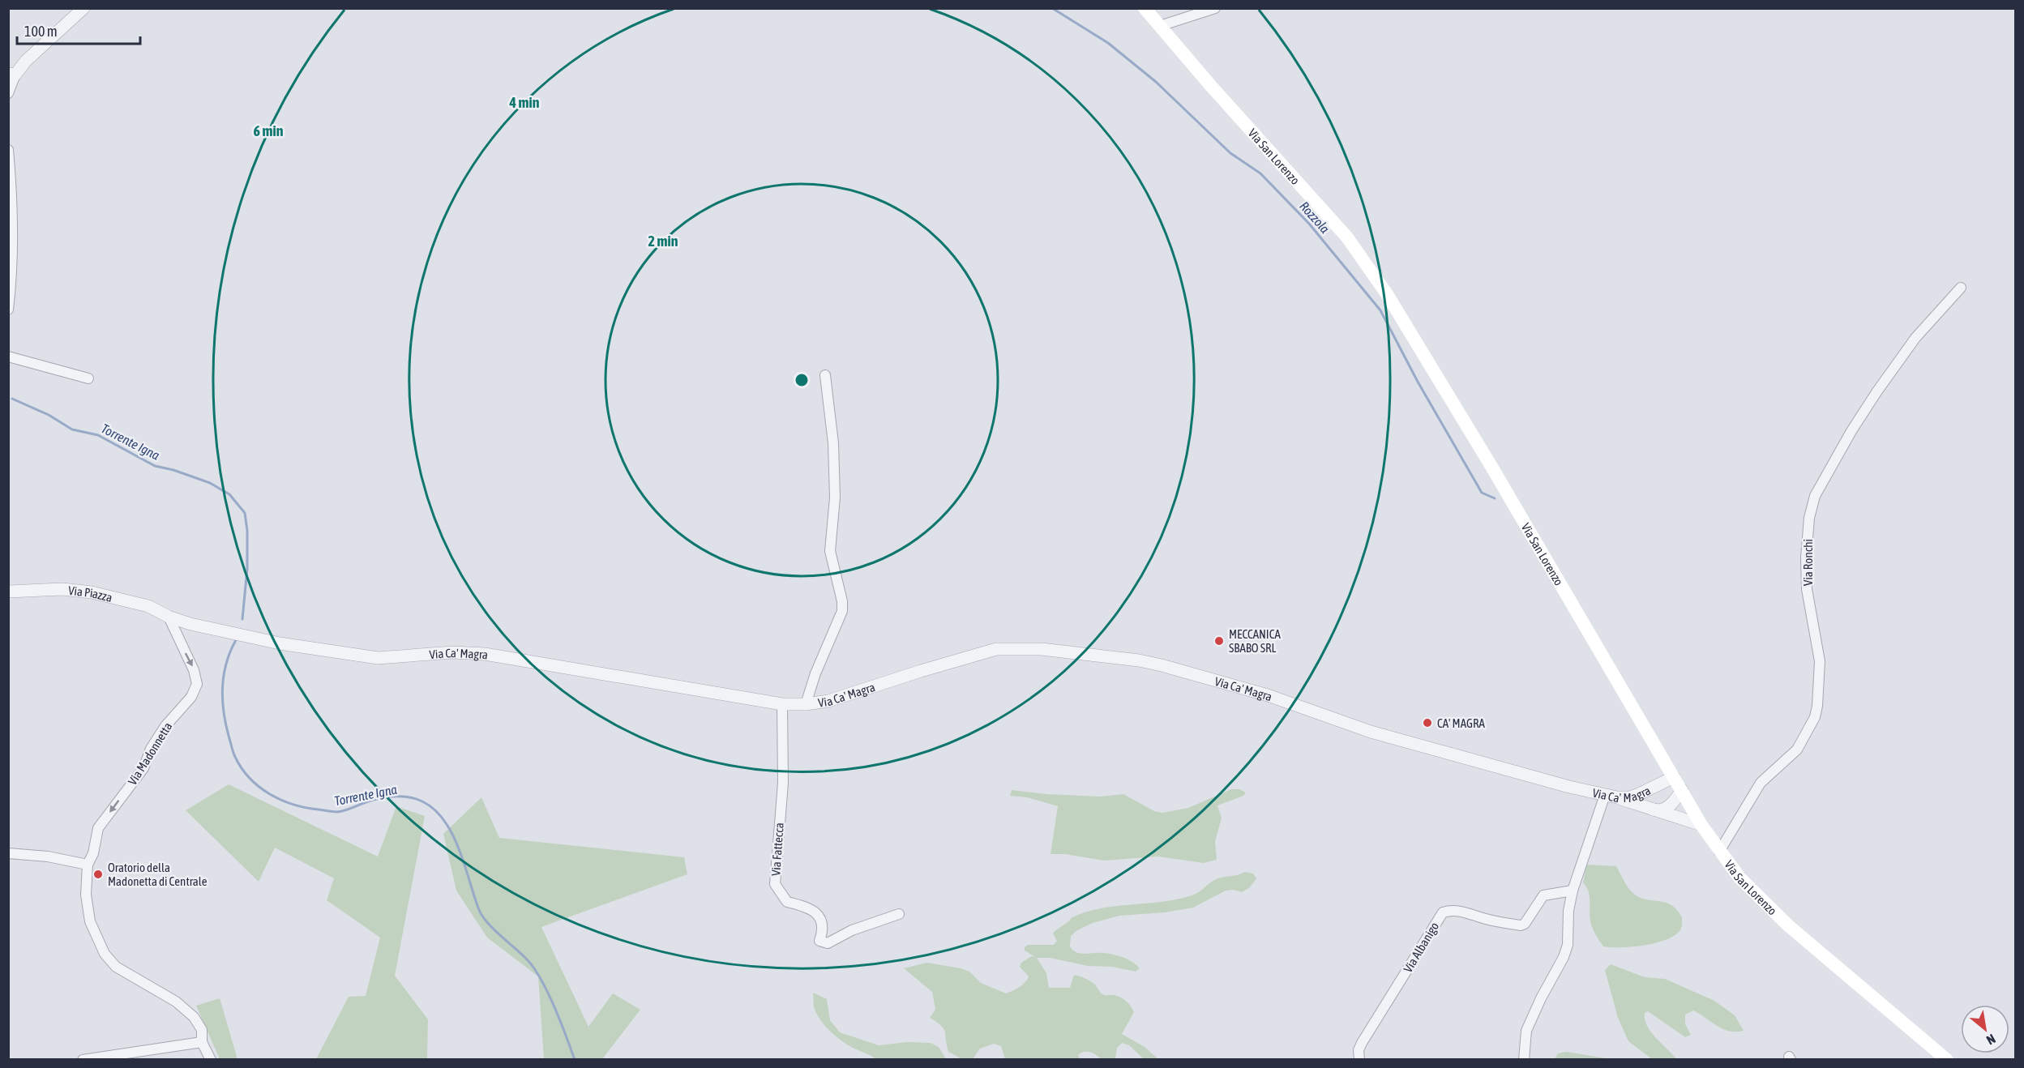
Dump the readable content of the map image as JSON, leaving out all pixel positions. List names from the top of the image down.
{
  "streets": {
    "main road": ["Via San Lorenzo"],
    "street": [
      "Via Ronchi",
      "Via Piazza",
      "Via Ca' Magra",
      "Via Madonnetta",
      "Via Fattecca",
      "Via Albanigo"
    ]
  },
  "crossings": [
    ["Via San Lorenzo", "Via Ronchi"],
    ["Via San Lorenzo", "Via Ca' Magra"],
    ["Via Piazza", "Via Ca' Magra"],
    ["Via Piazza", "Via Madonnetta"],
    ["Via Ca' Magra", "Via Madonnetta"],
    ["Via Ca' Magra", "Via Fattecca"]
  ],
  "one_way": ["Via Madonnetta"],
  "water": ["Rozzola", "Torrente Igna"],
  "places": ["MECCANICA SBABO SRL", "CA' MAGRA", "Oratorio della Madonetta di Centrale"],
  "scale_bar": "100 m",
  "north": "bottom right",
  "rings": ["4 min", "6 min", "2 min"]
}
